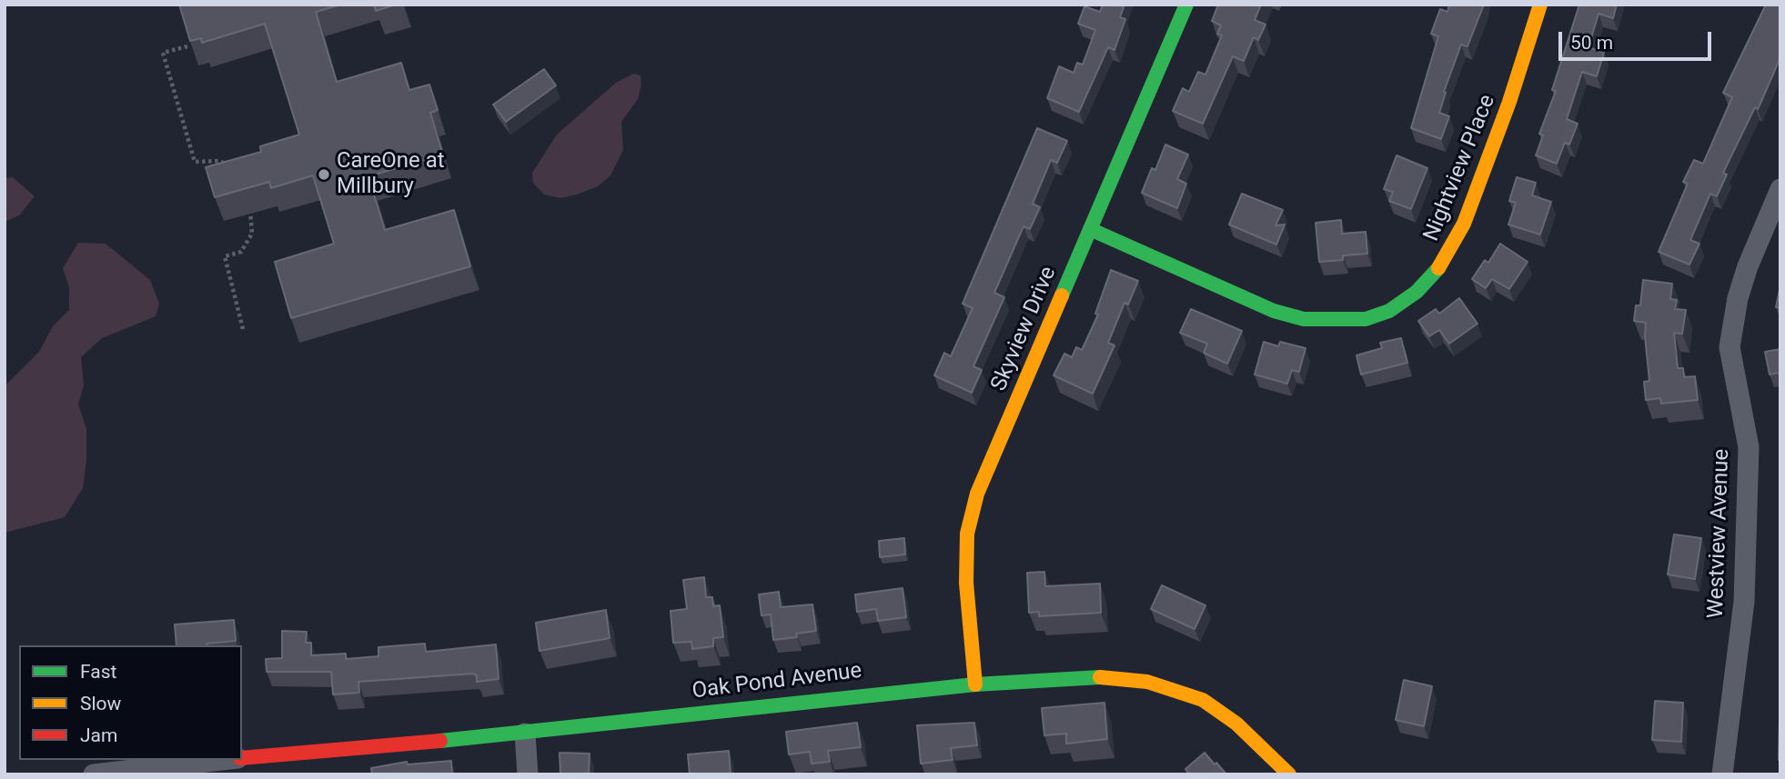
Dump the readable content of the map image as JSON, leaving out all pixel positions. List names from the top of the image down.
{
  "streets": {
    "street": [
      "Nightview Place",
      "Skyview Drive",
      "Westview Avenue",
      "Oak Pond Avenue"
    ]
  },
  "crossings": [
    ["Nightview Place", "Skyview Drive"],
    ["Skyview Drive", "Oak Pond Avenue"]
  ],
  "places": ["CareOne at Millbury"],
  "legend": ["Fast", "Slow", "Jam"],
  "scale_bar": "50 m"
}
